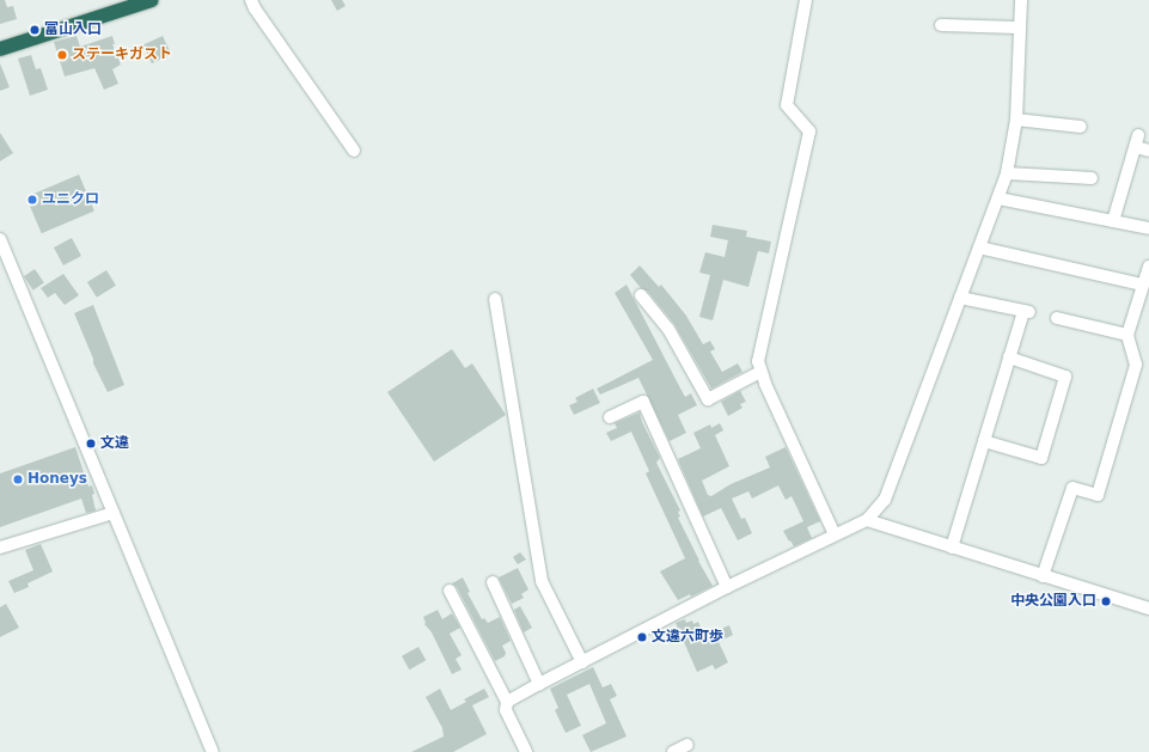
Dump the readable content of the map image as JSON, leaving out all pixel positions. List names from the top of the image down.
{
  "places": [
    "富山入口",
    "ステーキガスト",
    "ユニクロ",
    "文違",
    "Honeys",
    "中央公園入口",
    "文違六町歩"
  ]
}
